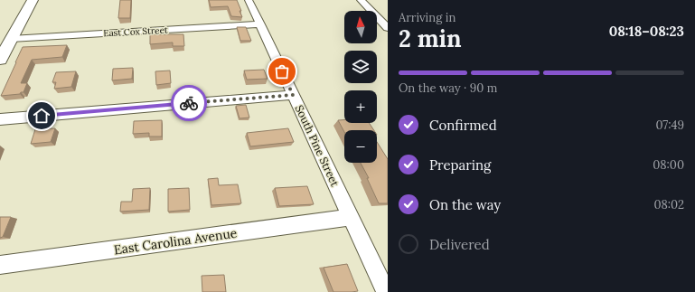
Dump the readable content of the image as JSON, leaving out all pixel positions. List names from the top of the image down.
{
  "streets": {
    "street": ["East Cox Street", "South Pine Street", "East Carolina Avenue"]
  },
  "crossings": [
    ["East Cox Street", "South Pine Street"],
    ["South Pine Street", "East Carolina Avenue"]
  ],
  "north": "top",
  "page": {
    "heading": ["2 min", "Arriving in", "08:18–08:23"],
    "map_buttons": ["+", "−"],
    "bar": "On the way · 90 m",
    "list": [
      ["Confirmed", "07:49"],
      ["Preparing", "08:00"],
      ["On the way", "08:02"],
      "Delivered"
    ]
  }
}
